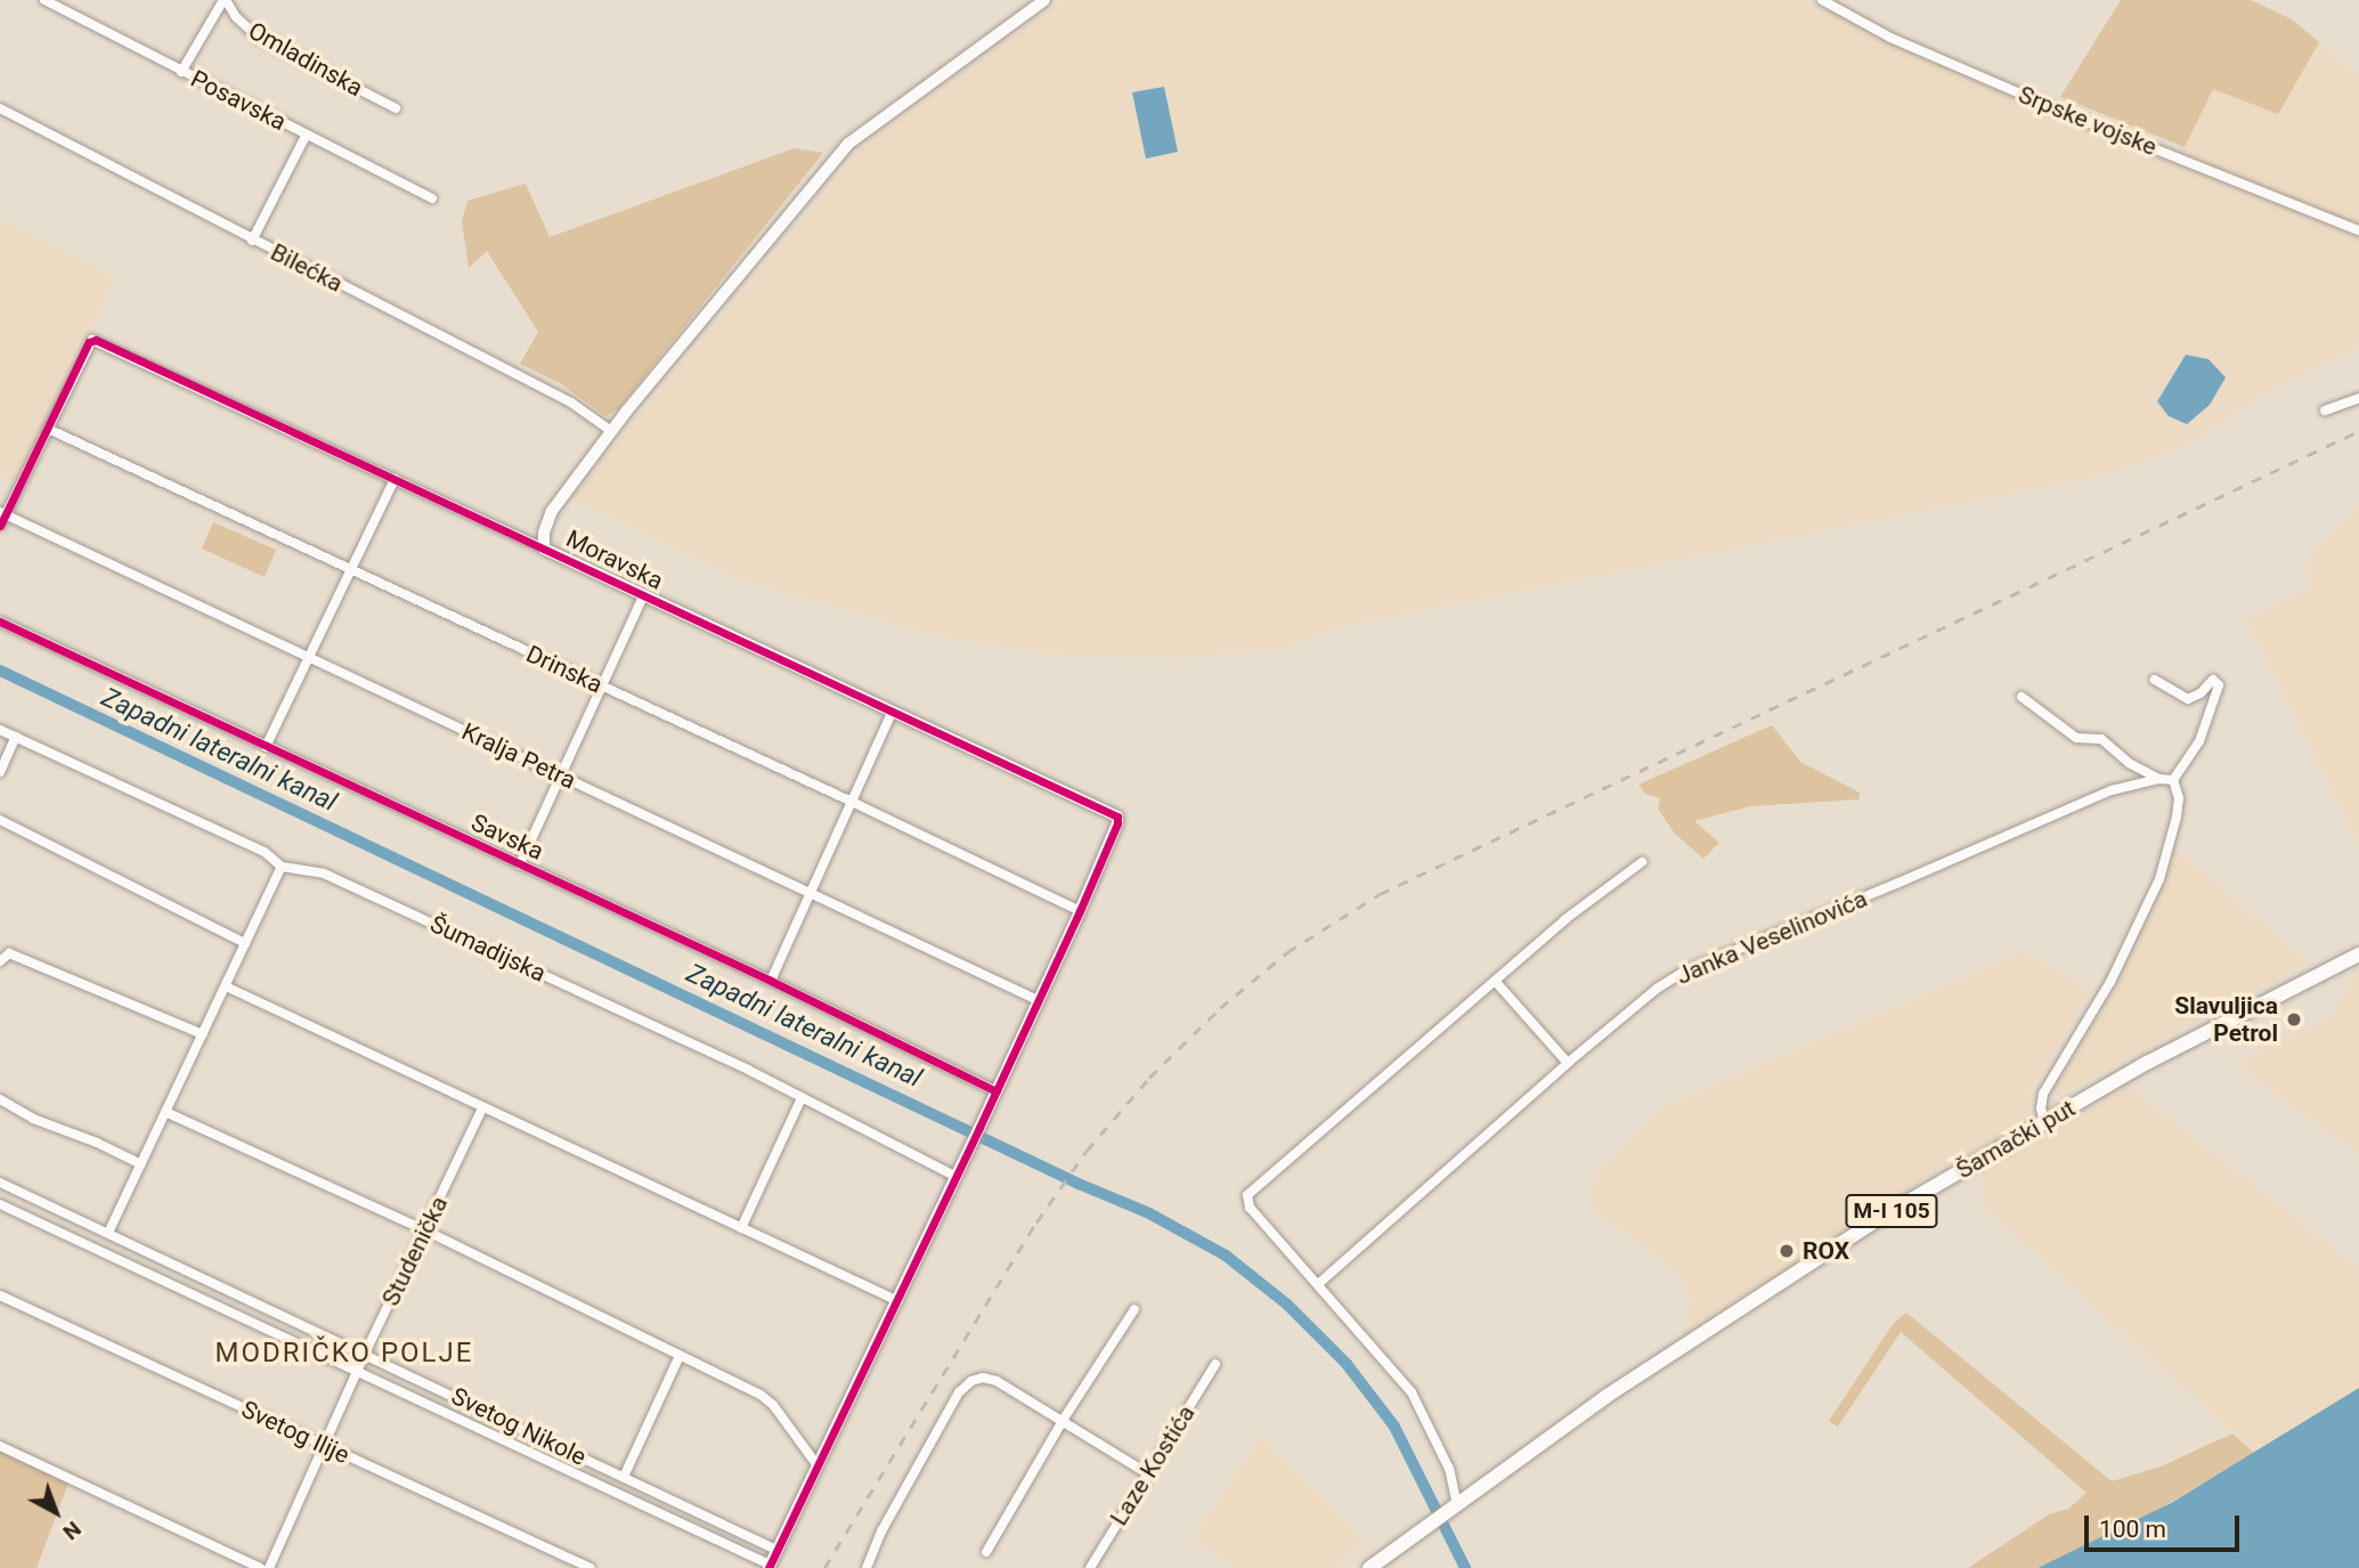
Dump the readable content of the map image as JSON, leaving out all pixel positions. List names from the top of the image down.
{
  "streets": {
    "main road": ["Šamački put", "M-I 105"],
    "street": [
      "Omladinska",
      "Posavska",
      "Srpske vojske",
      "Bilećka",
      "Moravska",
      "Drinska",
      "Kralja Petra",
      "Savska",
      "Janka Veselinovića",
      "Šumadijska",
      "Studenička",
      "Svetog Nikole",
      "Svetog Ilije",
      "Laze Kostića"
    ]
  },
  "crossings": [
    ["Moravska", "Drinska"],
    ["Šamački put", "M-I 105"],
    ["Studenička", "Svetog Nikole"],
    ["Studenička", "Svetog Ilije"]
  ],
  "districts": ["MODRIČKO POLJE"],
  "water": ["Zapadni lateralni kanal"],
  "places": ["Slavuljica Petrol", "ROX"],
  "scale_bar": "100 m",
  "north": "bottom right"
}
